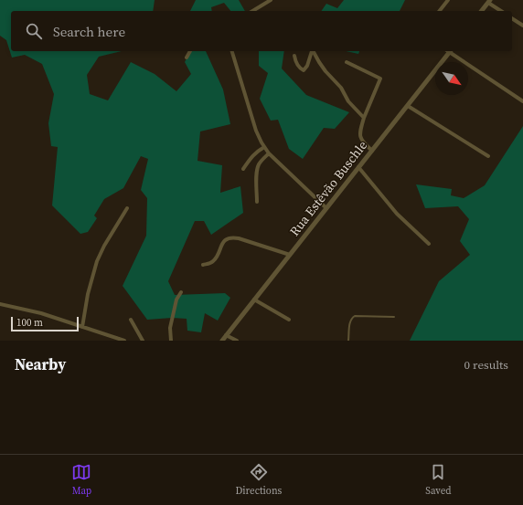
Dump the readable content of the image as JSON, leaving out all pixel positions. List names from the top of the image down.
{
  "streets": {
    "street": ["Rua Estêvão Buschle"]
  },
  "scale_bar": "100 m",
  "north": "bottom right",
  "page": {
    "search": "Search here",
    "scale": "100 m",
    "heading": ["Nearby", "0 results"],
    "nav": ["Map", "Directions", "Saved"]
  }
}
